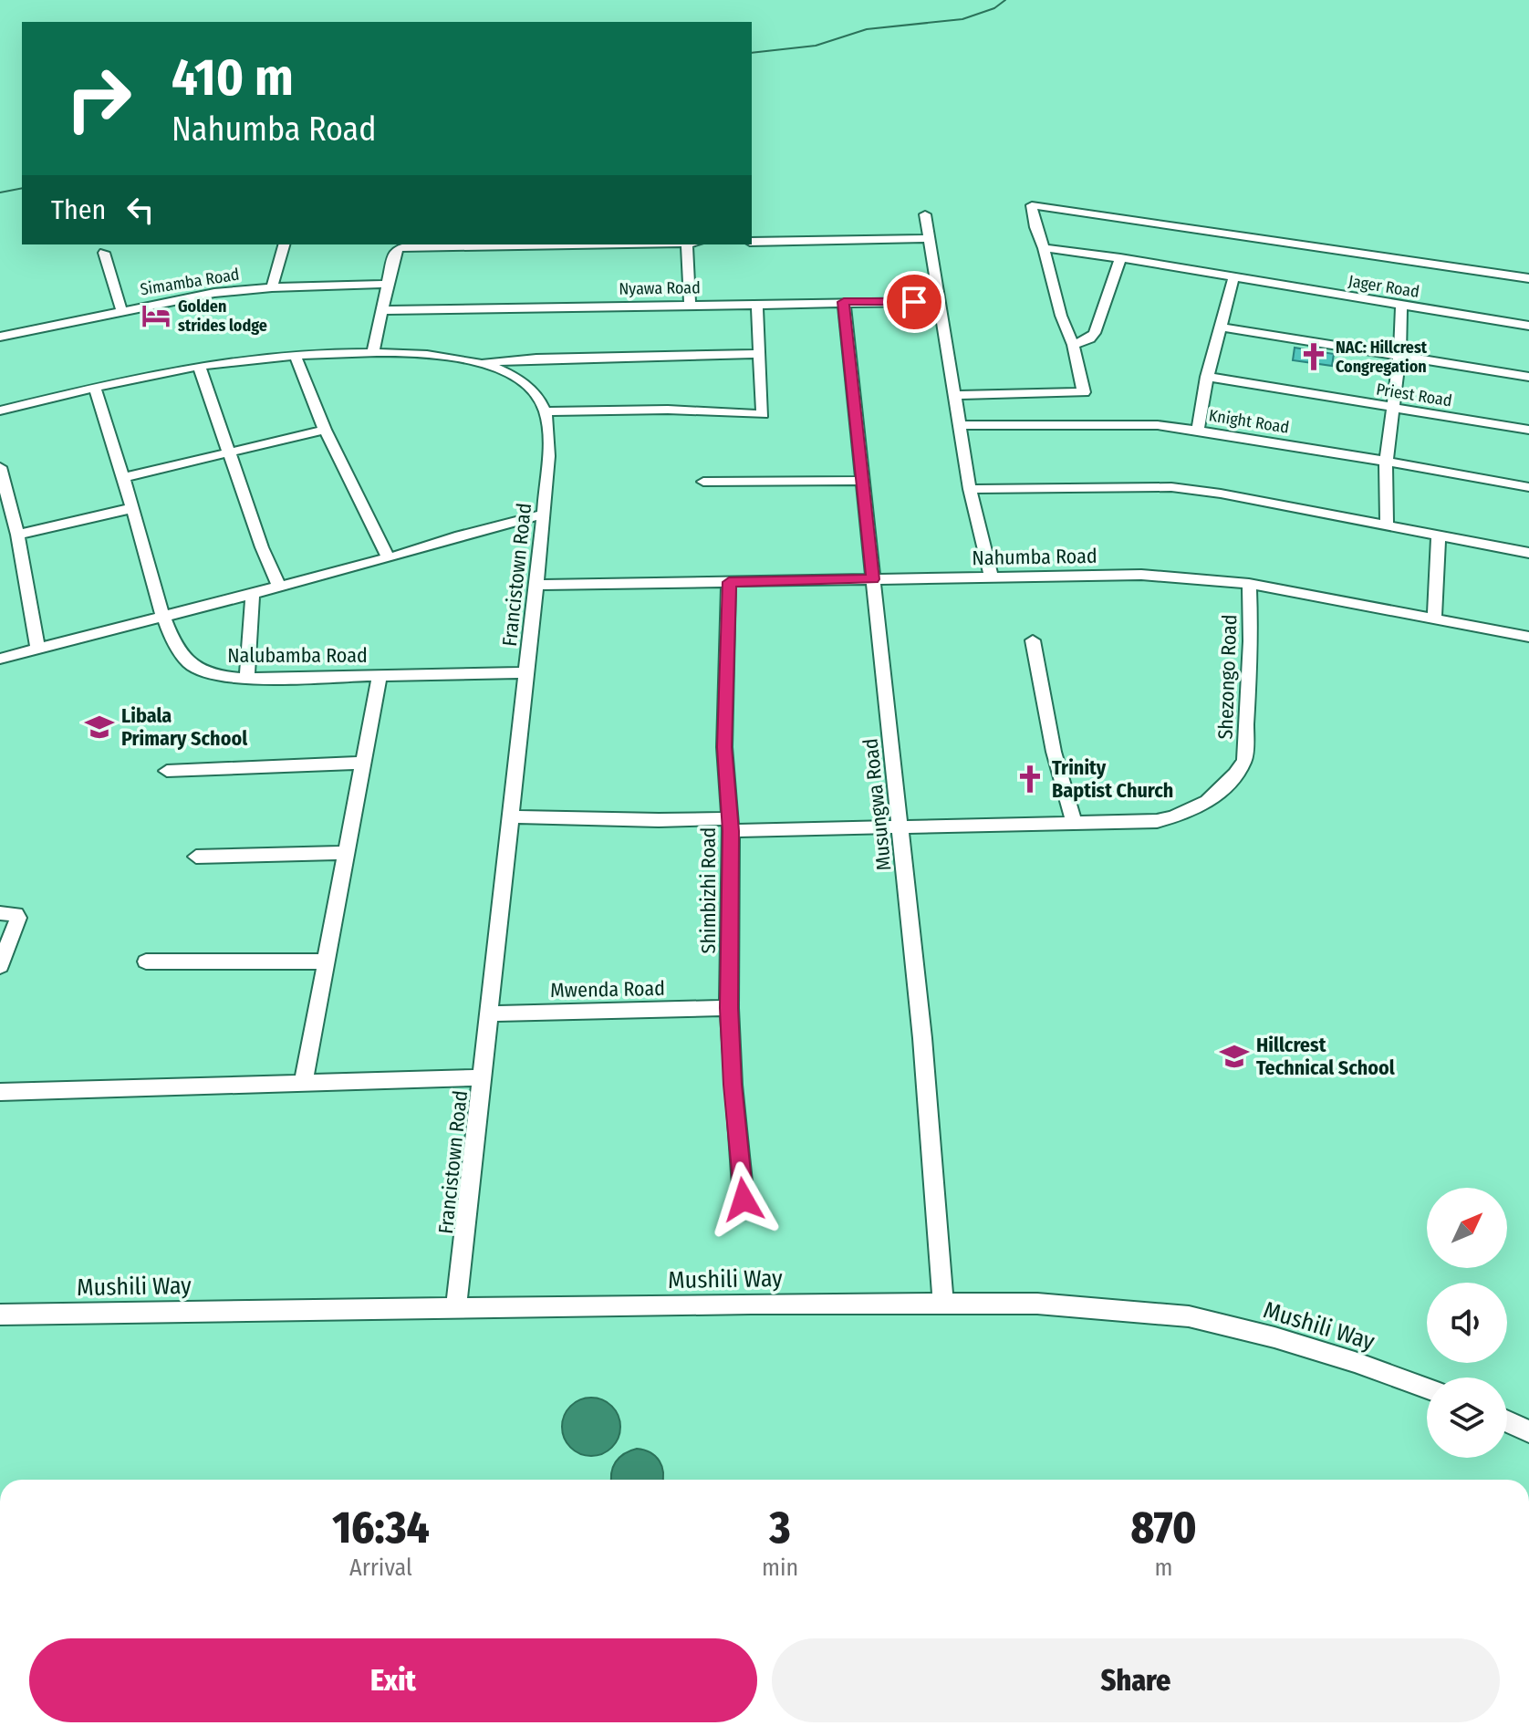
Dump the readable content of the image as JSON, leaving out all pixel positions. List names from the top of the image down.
{
  "streets": {
    "street": [
      "Simamba Road",
      "Jager Road",
      "Nyawa Road",
      "Priest Road",
      "Knight Road",
      "Nahumba Road",
      "Francistown Road",
      "Nalubamba Road",
      "Shezongo Road",
      "Musungwa Road",
      "Shimbizhi Road",
      "Mwenda Road",
      "Mushili Way"
    ]
  },
  "crossings": [
    ["Nyawa Road", "Musungwa Road"],
    ["Nahumba Road", "Francistown Road"],
    ["Nahumba Road", "Shezongo Road"],
    ["Nahumba Road", "Musungwa Road"],
    ["Nahumba Road", "Shimbizhi Road"],
    ["Francistown Road", "Nalubamba Road"],
    ["Francistown Road", "Shezongo Road"],
    ["Francistown Road", "Mwenda Road"],
    ["Francistown Road", "Mushili Way"],
    ["Shezongo Road", "Musungwa Road"],
    ["Shezongo Road", "Shimbizhi Road"],
    ["Musungwa Road", "Mushili Way"],
    ["Shimbizhi Road", "Mwenda Road"]
  ],
  "places": {
    "hotel": ["Golden strides lodge"],
    "church": ["NAC: Hillcrest Congregation", "Trinity Baptist Church"],
    "school or university": ["Libala Primary School", "Hillcrest Technical School"]
  },
  "north": "top right",
  "page": {
    "turn": ["410 m", "Nahumba Road"],
    "then": "Then",
    "eta": [
      "16:34",
      "Arrival",
      "3",
      "min",
      "870",
      "m"
    ],
    "buttons": ["Exit", "Share"]
  }
}
